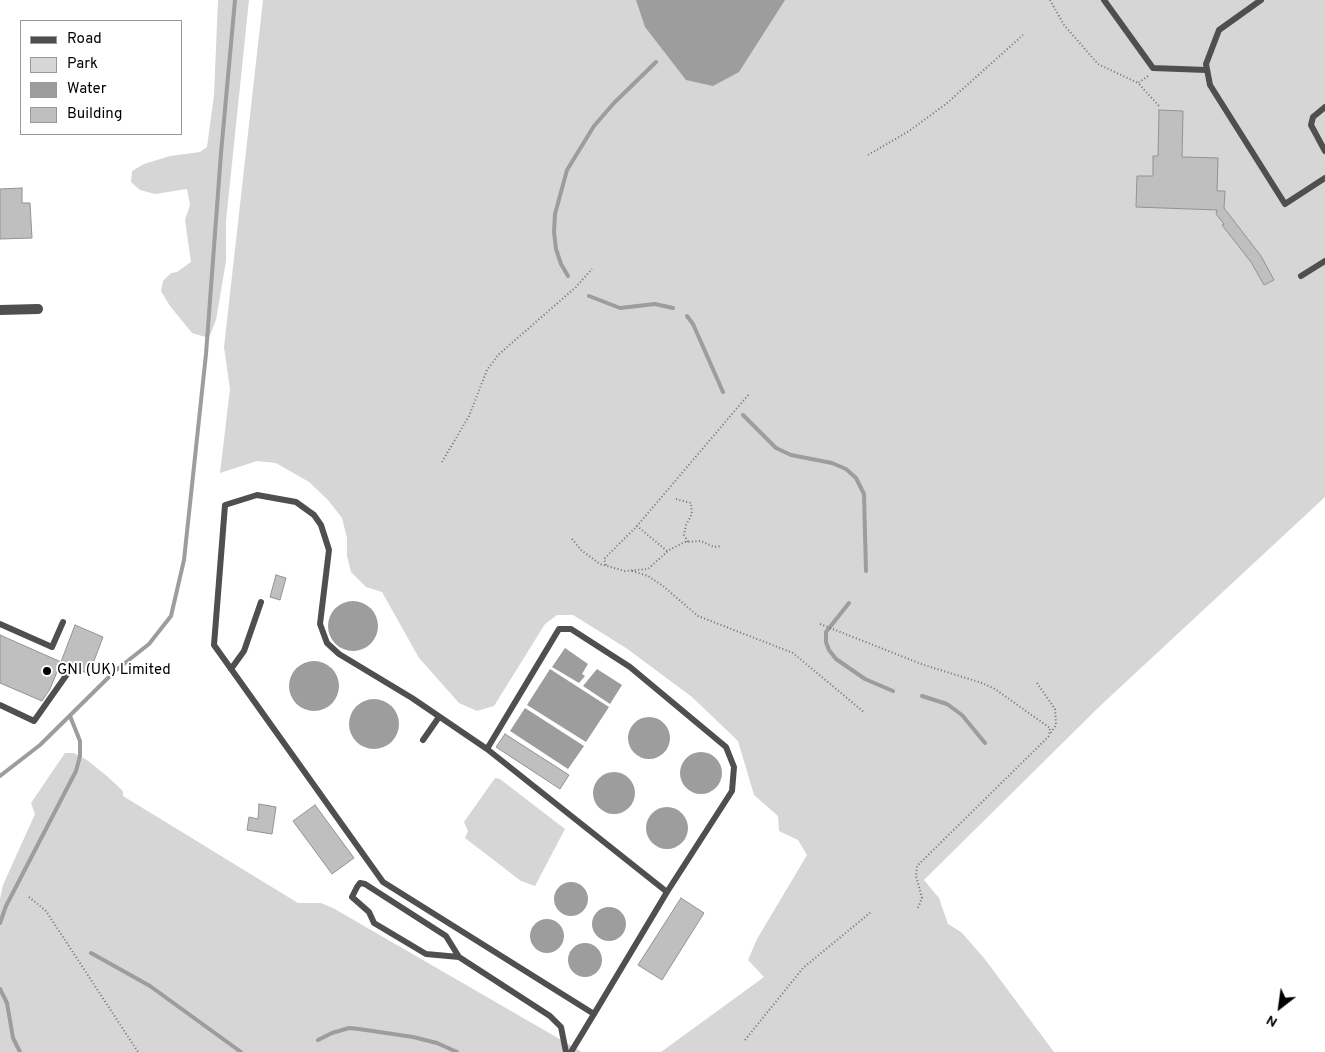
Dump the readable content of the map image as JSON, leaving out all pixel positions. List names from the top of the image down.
{
  "places": ["GNI (UK) Limited"],
  "legend": [
    "Road",
    "Park",
    "Water",
    "Building"
  ],
  "north": "bottom left"
}
